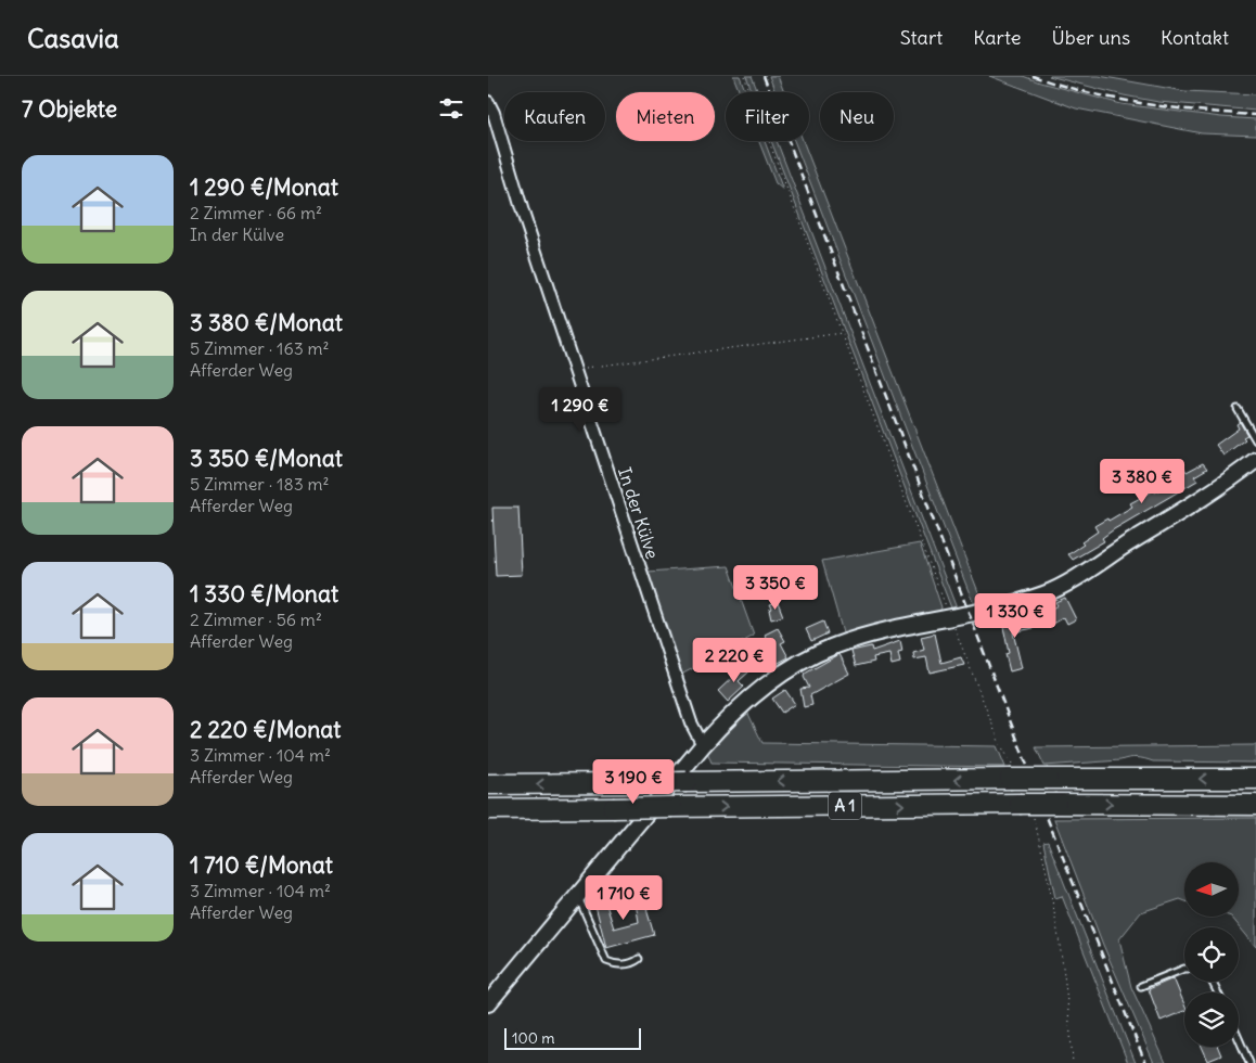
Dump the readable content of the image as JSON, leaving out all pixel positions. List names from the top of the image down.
{
  "streets": {
    "highway": ["A 1"],
    "street": ["In der Külve"]
  },
  "scale_bar": "100 m",
  "north": "left",
  "page": {
    "header": "Casavia",
    "nav": [
      "Start",
      "Karte",
      "Über uns",
      "Kontakt"
    ],
    "heading": "7 Objekte",
    "chip": [
      "Kaufen",
      "Mieten",
      "Filter",
      "Neu"
    ],
    "list": [
      {
        "name": "1 290 €/Monat",
        "note": "2 Zimmer · 66 m² · In der Külve"
      },
      {
        "name": "3 380 €/Monat",
        "note": "5 Zimmer · 163 m² · Afferder Weg"
      },
      {
        "name": "3 350 €/Monat",
        "note": "5 Zimmer · 183 m² · Afferder Weg"
      },
      {
        "name": "1 330 €/Monat",
        "note": "2 Zimmer · 56 m² · Afferder Weg"
      },
      {
        "name": "2 220 €/Monat",
        "note": "3 Zimmer · 104 m² · Afferder Weg"
      },
      {
        "name": "1 710 €/Monat",
        "note": "3 Zimmer · 104 m² · Afferder Weg"
      }
    ],
    "price": [
      "1 290 €",
      "3 380 €",
      "3 350 €",
      "1 330 €",
      "2 220 €",
      "3 190 €",
      "1 710 €"
    ],
    "scale": "100 m"
  }
}
